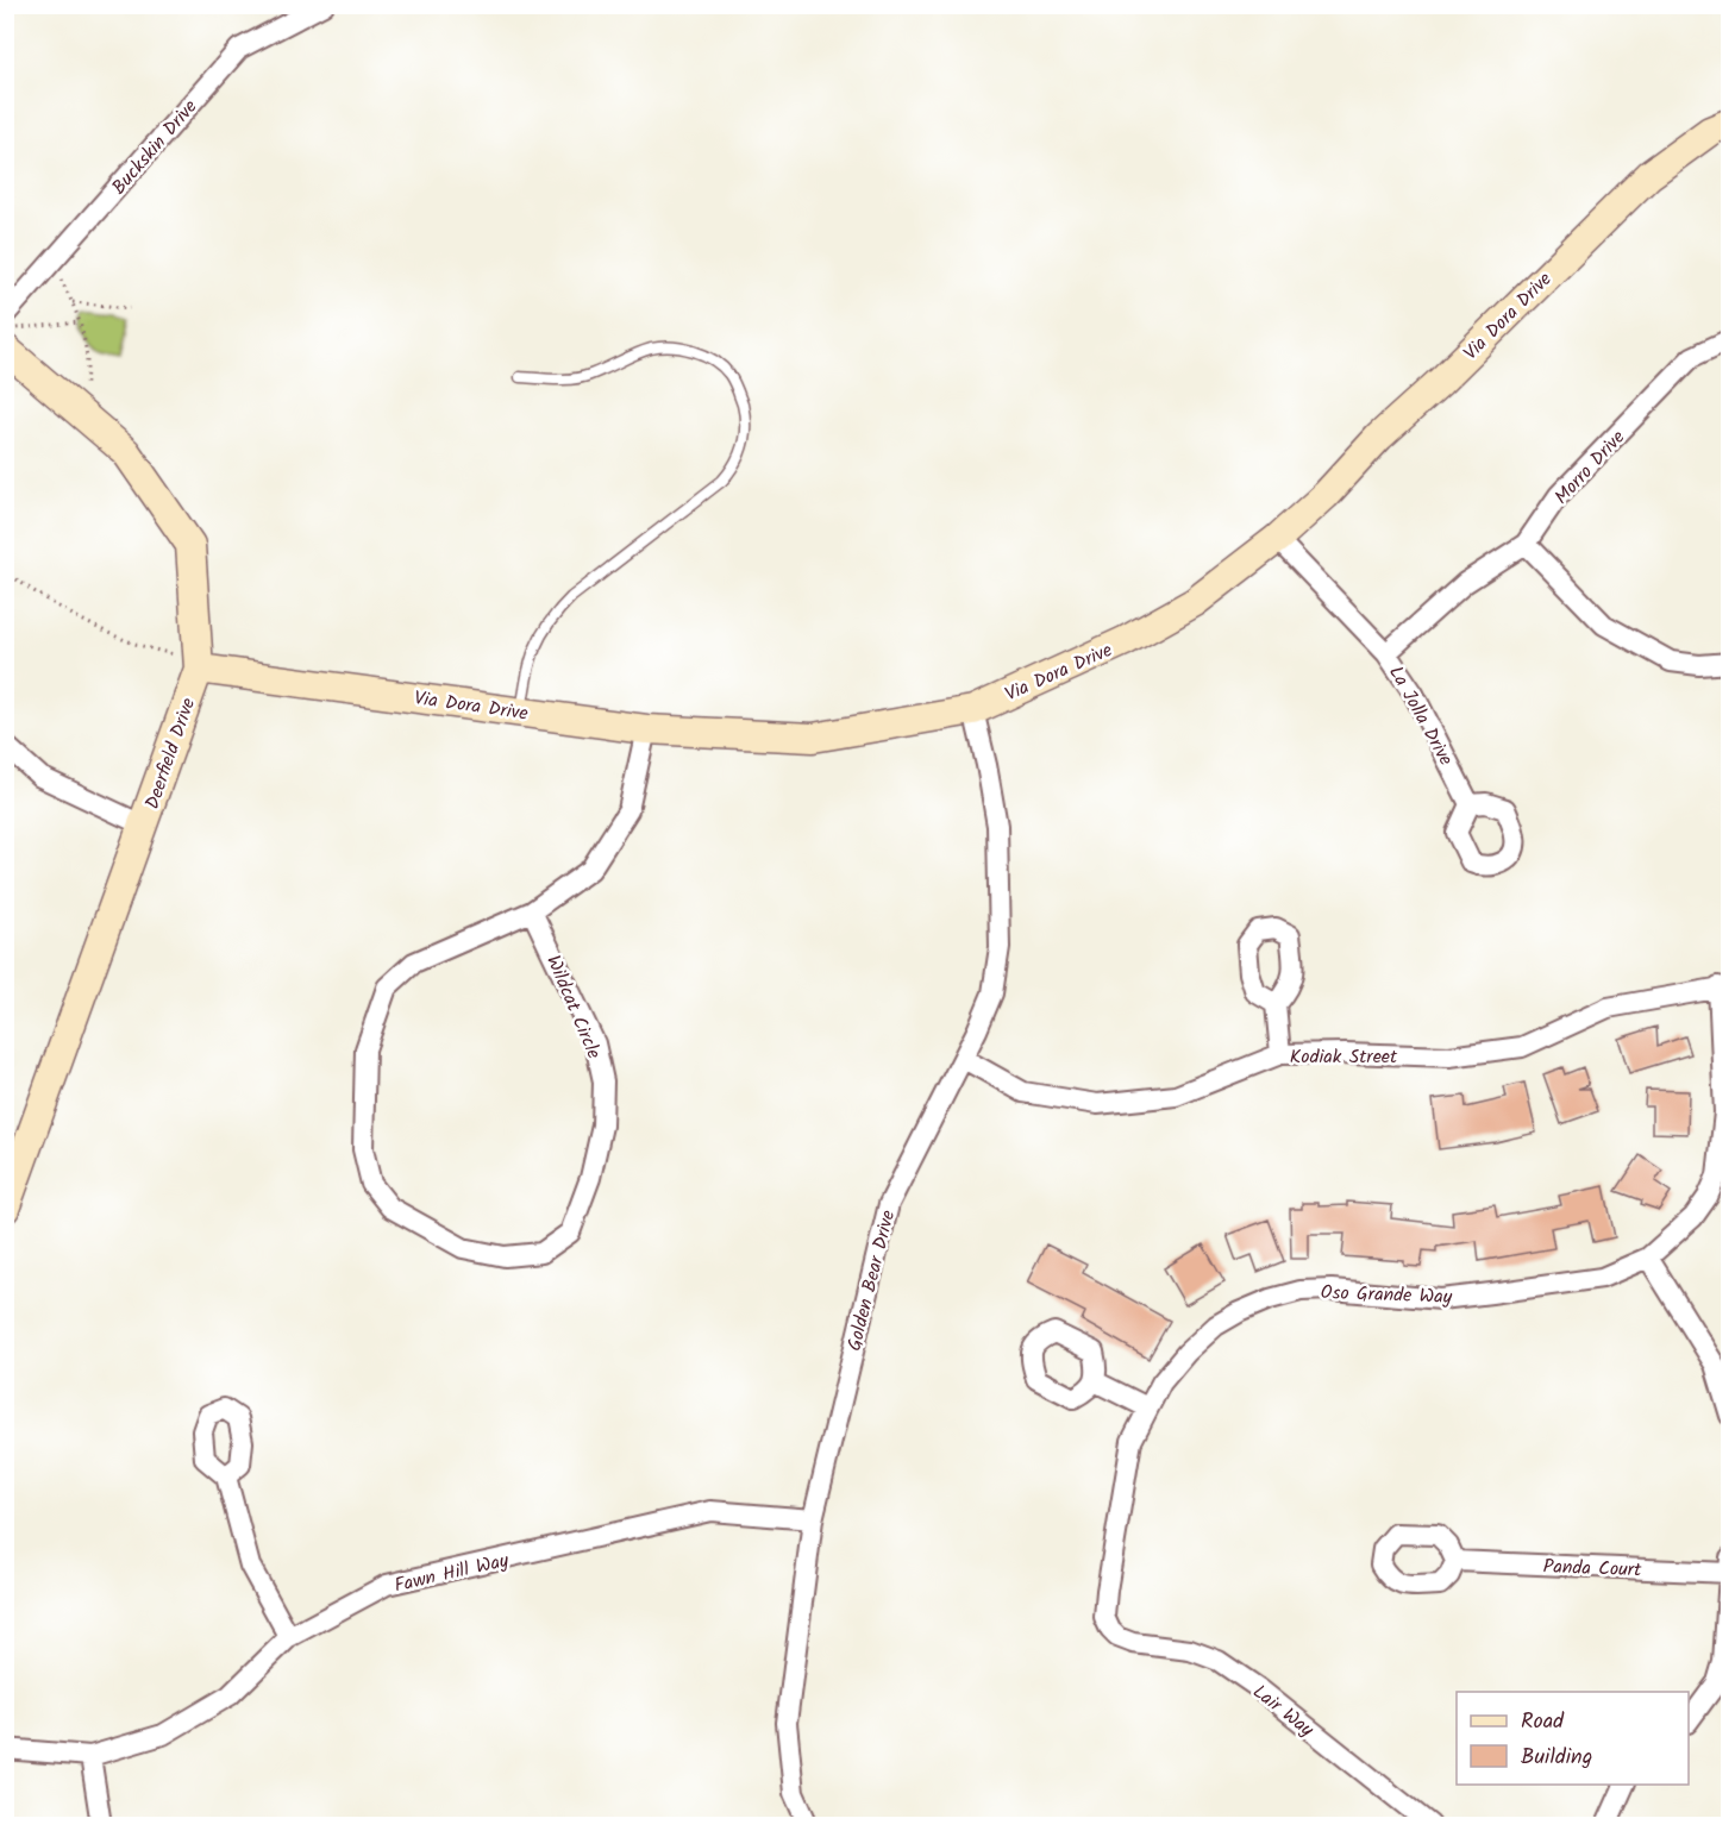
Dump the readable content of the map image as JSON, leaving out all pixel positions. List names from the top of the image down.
{
  "streets": {
    "street": [
      "Buckskin Drive",
      "Via Dora Drive",
      "Morro Drive",
      "La Jolla Drive",
      "Deerfield Drive",
      "Wildcat Circle",
      "Kodiak Street",
      "Golden Bear Drive",
      "Oso Grande Way",
      "Panda Court",
      "Fawn Hill Way",
      "Lair Way"
    ]
  },
  "crossings": [
    ["Via Dora Drive", "La Jolla Drive"],
    ["Via Dora Drive", "Deerfield Drive"],
    ["Via Dora Drive", "Wildcat Circle"],
    ["Via Dora Drive", "Golden Bear Drive"],
    ["Morro Drive", "La Jolla Drive"],
    ["Kodiak Street", "Golden Bear Drive"],
    ["Kodiak Street", "Oso Grande Way"],
    ["Golden Bear Drive", "Fawn Hill Way"],
    ["Oso Grande Way", "Lair Way"]
  ],
  "legend": ["Road", "Building"]
}
